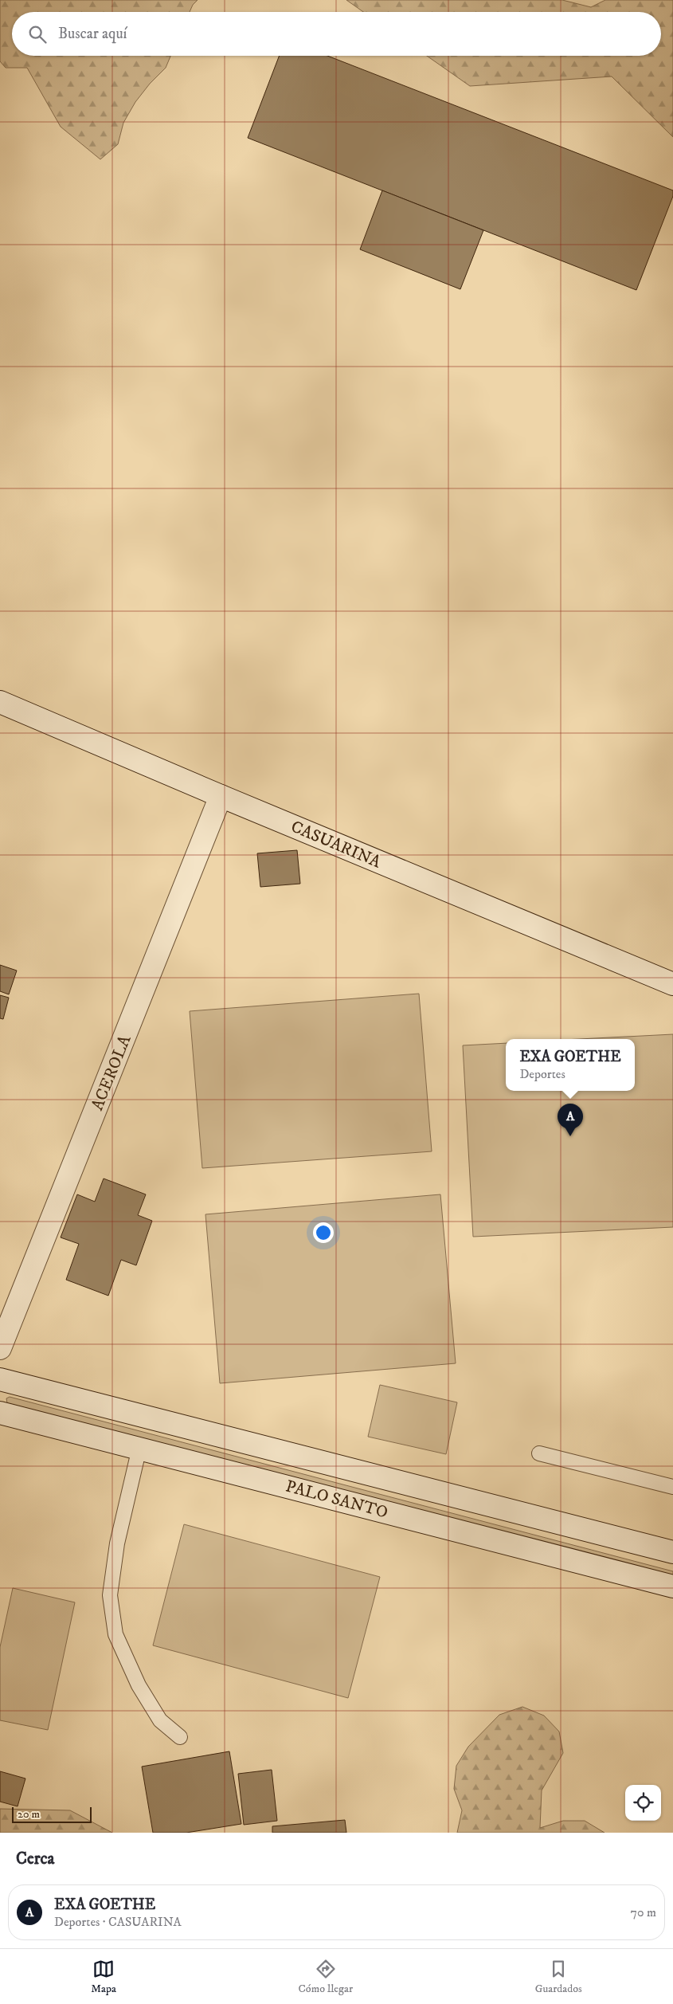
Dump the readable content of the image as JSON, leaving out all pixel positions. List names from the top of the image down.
{
  "streets": {
    "street": ["CASUARINA", "ACEROLA", "PALO SANTO"]
  },
  "crossings": [
    ["CASUARINA", "ACEROLA"]
  ],
  "scale_bar": "20 m",
  "page": {
    "search": "Buscar aquí",
    "popup": ["EXA GOETHE", "Deportes"],
    "pins": "A",
    "scale": "20 m",
    "heading": "Cerca",
    "list": [
      {
        "mark": "A",
        "name": "EXA GOETHE",
        "note": "Deportes · CASUARINA",
        "value": "70 m"
      }
    ],
    "nav": ["Mapa", "Cómo llegar", "Guardados"]
  }
}
